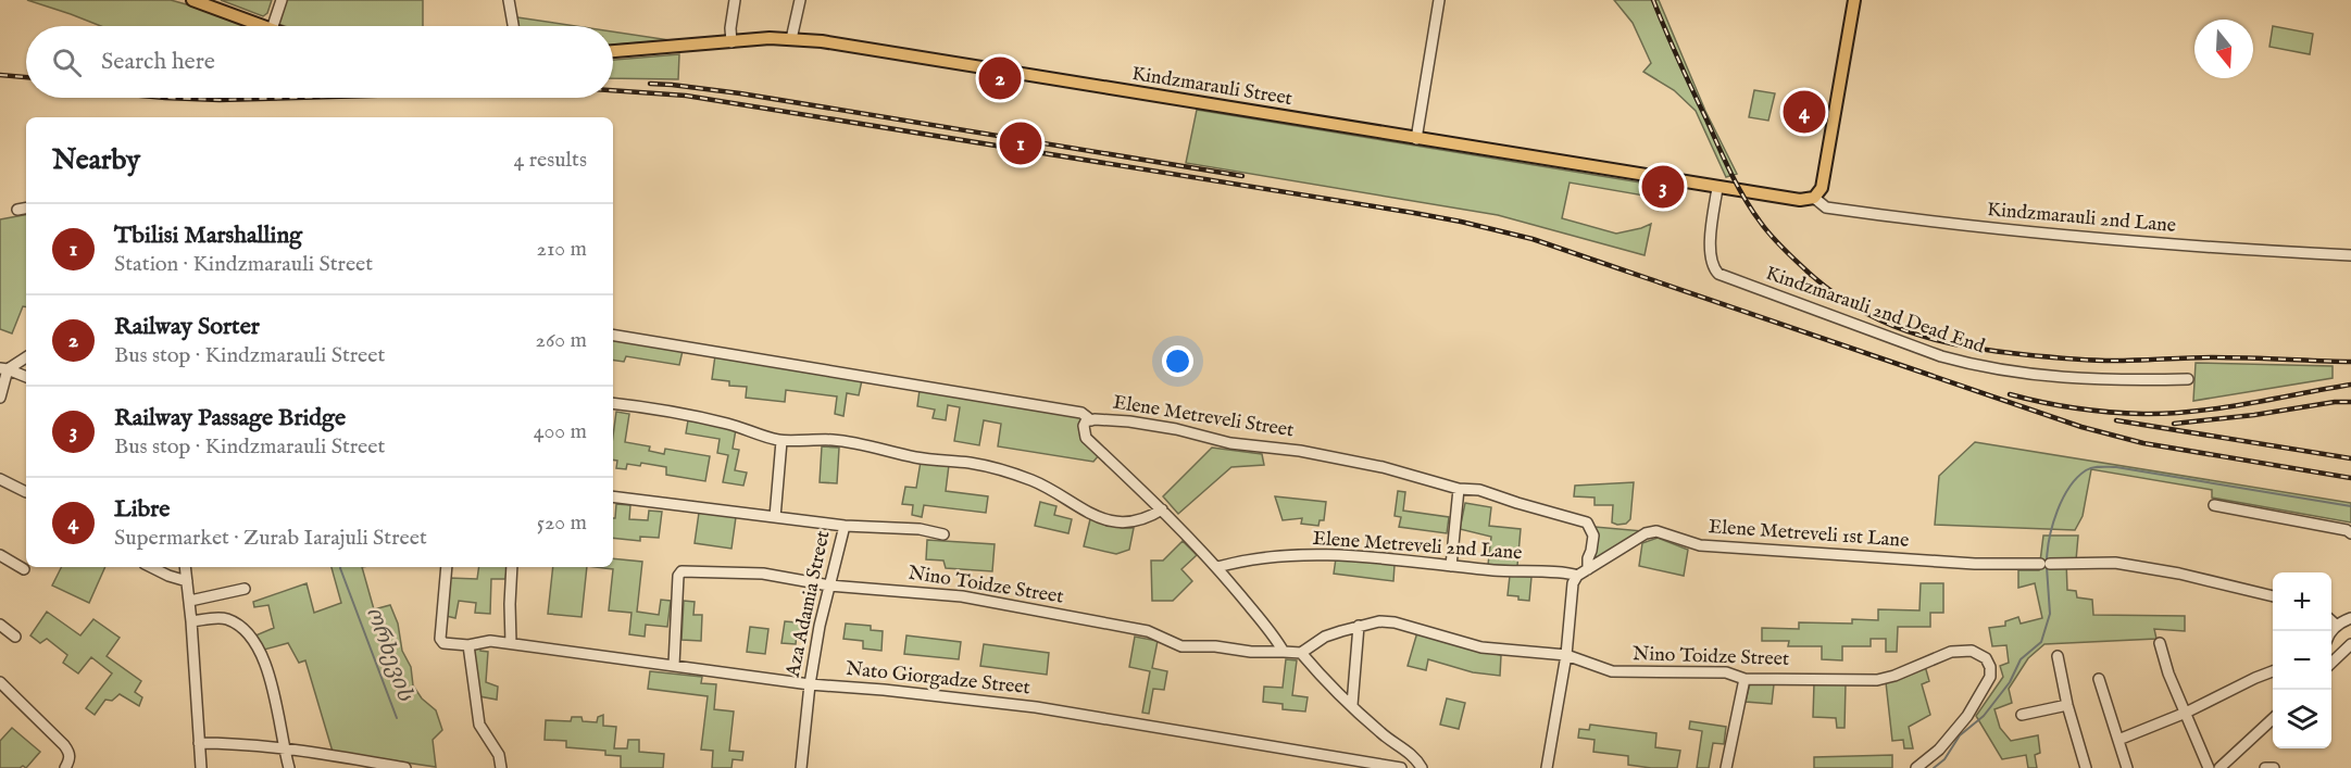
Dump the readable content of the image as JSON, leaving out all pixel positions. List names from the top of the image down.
{
  "streets": {
    "main road": ["Kindzmarauli Street"],
    "street": [
      "Kindzmarauli 2nd Lane",
      "Kindzmarauli 2nd Dead End",
      "Elene Metreveli Street",
      "Elene Metreveli 1st Lane",
      "Elene Metreveli 2nd Lane",
      "Nino Toidze Street",
      "Aza Adamia Street",
      "Nato Giorgadze Street"
    ]
  },
  "crossings": [
    ["Kindzmarauli Street", "Kindzmarauli 2nd Lane"],
    ["Kindzmarauli Street", "Kindzmarauli 2nd Dead End"],
    ["Elene Metreveli Street", "Elene Metreveli 1st Lane"],
    ["Nino Toidze Street", "Aza Adamia Street"],
    ["Nino Toidze Street", "Nato Giorgadze Street"],
    ["Aza Adamia Street", "Nato Giorgadze Street"]
  ],
  "water": ["ორხევის"],
  "north": "bottom",
  "page": {
    "search": "Search here",
    "pins": [
      "2",
      "4",
      "1",
      "3"
    ],
    "heading": ["Nearby", "4 results"],
    "list": [
      {
        "mark": "1",
        "name": "Tbilisi Marshalling",
        "note": "Station · Kindzmarauli Street",
        "value": "210 m"
      },
      {
        "mark": "2",
        "name": "Railway Sorter",
        "note": "Bus stop · Kindzmarauli Street",
        "value": "260 m"
      },
      {
        "mark": "3",
        "name": "Railway Passage Bridge",
        "note": "Bus stop · Kindzmarauli Street",
        "value": "400 m"
      },
      {
        "mark": "4",
        "name": "Libre",
        "note": "Supermarket · Zurab Iarajuli Street",
        "value": "520 m"
      }
    ],
    "map_buttons": ["+", "−"]
  }
}
